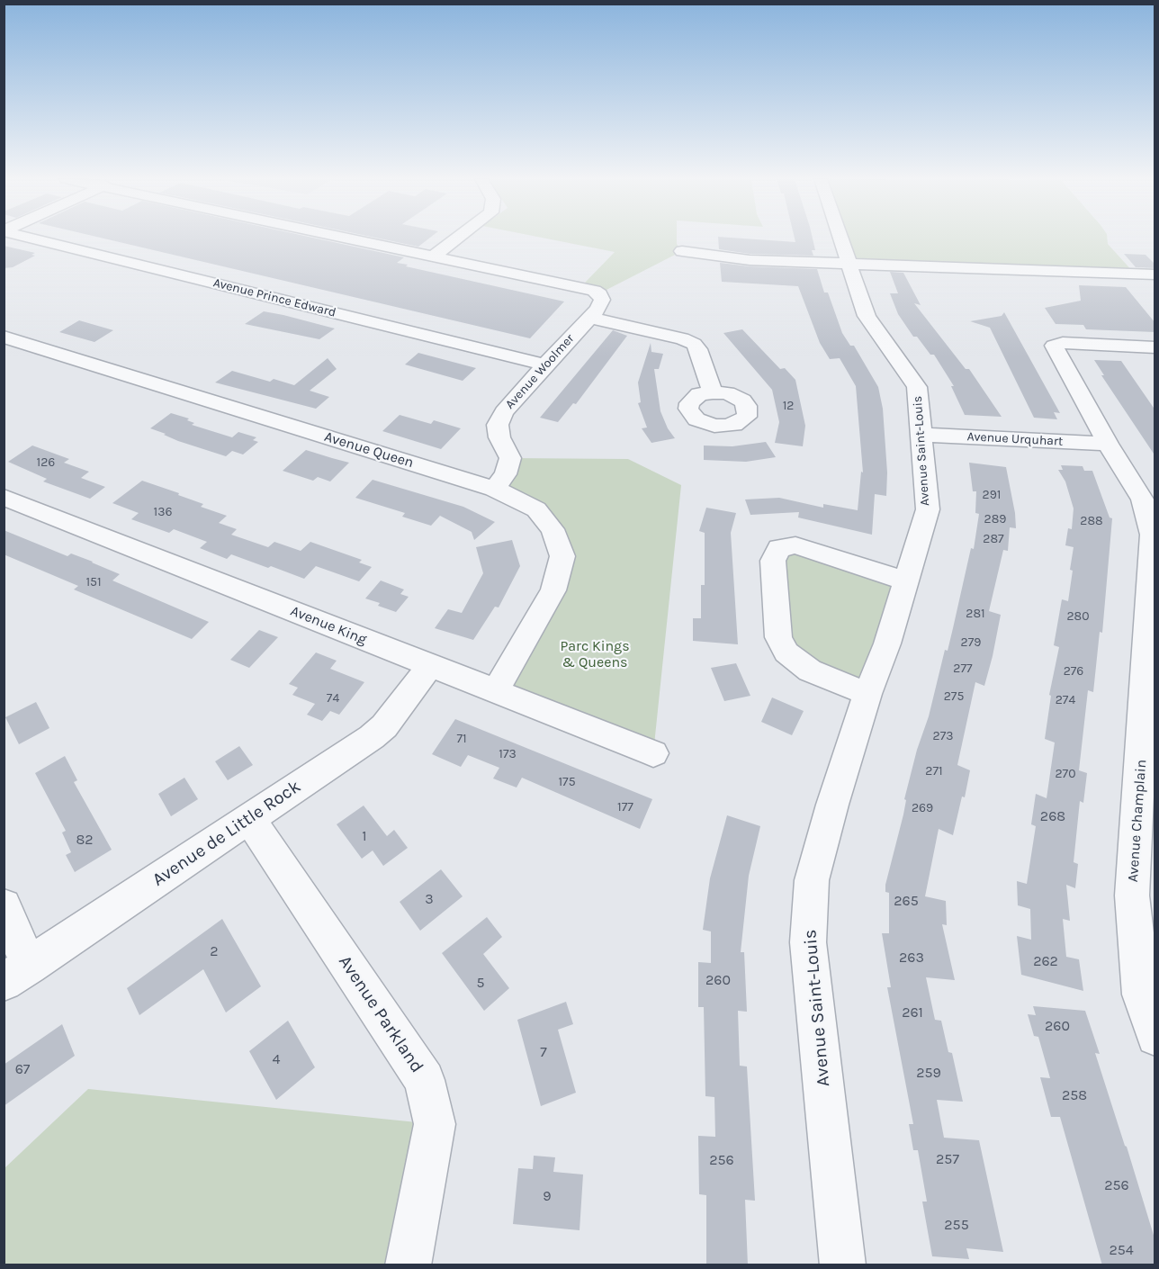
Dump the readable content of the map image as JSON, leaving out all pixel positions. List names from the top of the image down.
{
  "streets": {
    "street": [
      "Avenue Prince Edward",
      "Avenue Woolmer",
      "Avenue Urquhart",
      "Avenue Queen",
      "Avenue Saint-Louis",
      "Avenue King",
      "Avenue Champlain",
      "Avenue de Little Rock",
      "Avenue Parkland"
    ]
  },
  "crossings": [
    ["Avenue Prince Edward", "Avenue Woolmer"],
    ["Avenue Woolmer", "Avenue Queen"],
    ["Avenue Urquhart", "Avenue Saint-Louis"],
    ["Avenue Urquhart", "Avenue Champlain"],
    ["Avenue Queen", "Avenue King"],
    ["Avenue King", "Avenue de Little Rock"],
    ["Avenue de Little Rock", "Avenue Parkland"]
  ],
  "parks": ["Parc Kings & Queens"],
  "house_numbers": [
    "12",
    "126",
    "291",
    "136",
    "289",
    "288",
    "287",
    "151",
    "281",
    "280",
    "279",
    "277",
    "276",
    "275",
    "74",
    "274",
    "273",
    "71",
    "173",
    "271",
    "270",
    "175",
    "177",
    "269",
    "268",
    "1",
    "82",
    "3",
    "265",
    "2",
    "263",
    "262",
    "260",
    "5",
    "261",
    "260",
    "7",
    "4",
    "67",
    "259",
    "258",
    "257",
    "256",
    "256",
    "9",
    "255",
    "254"
  ]
}
